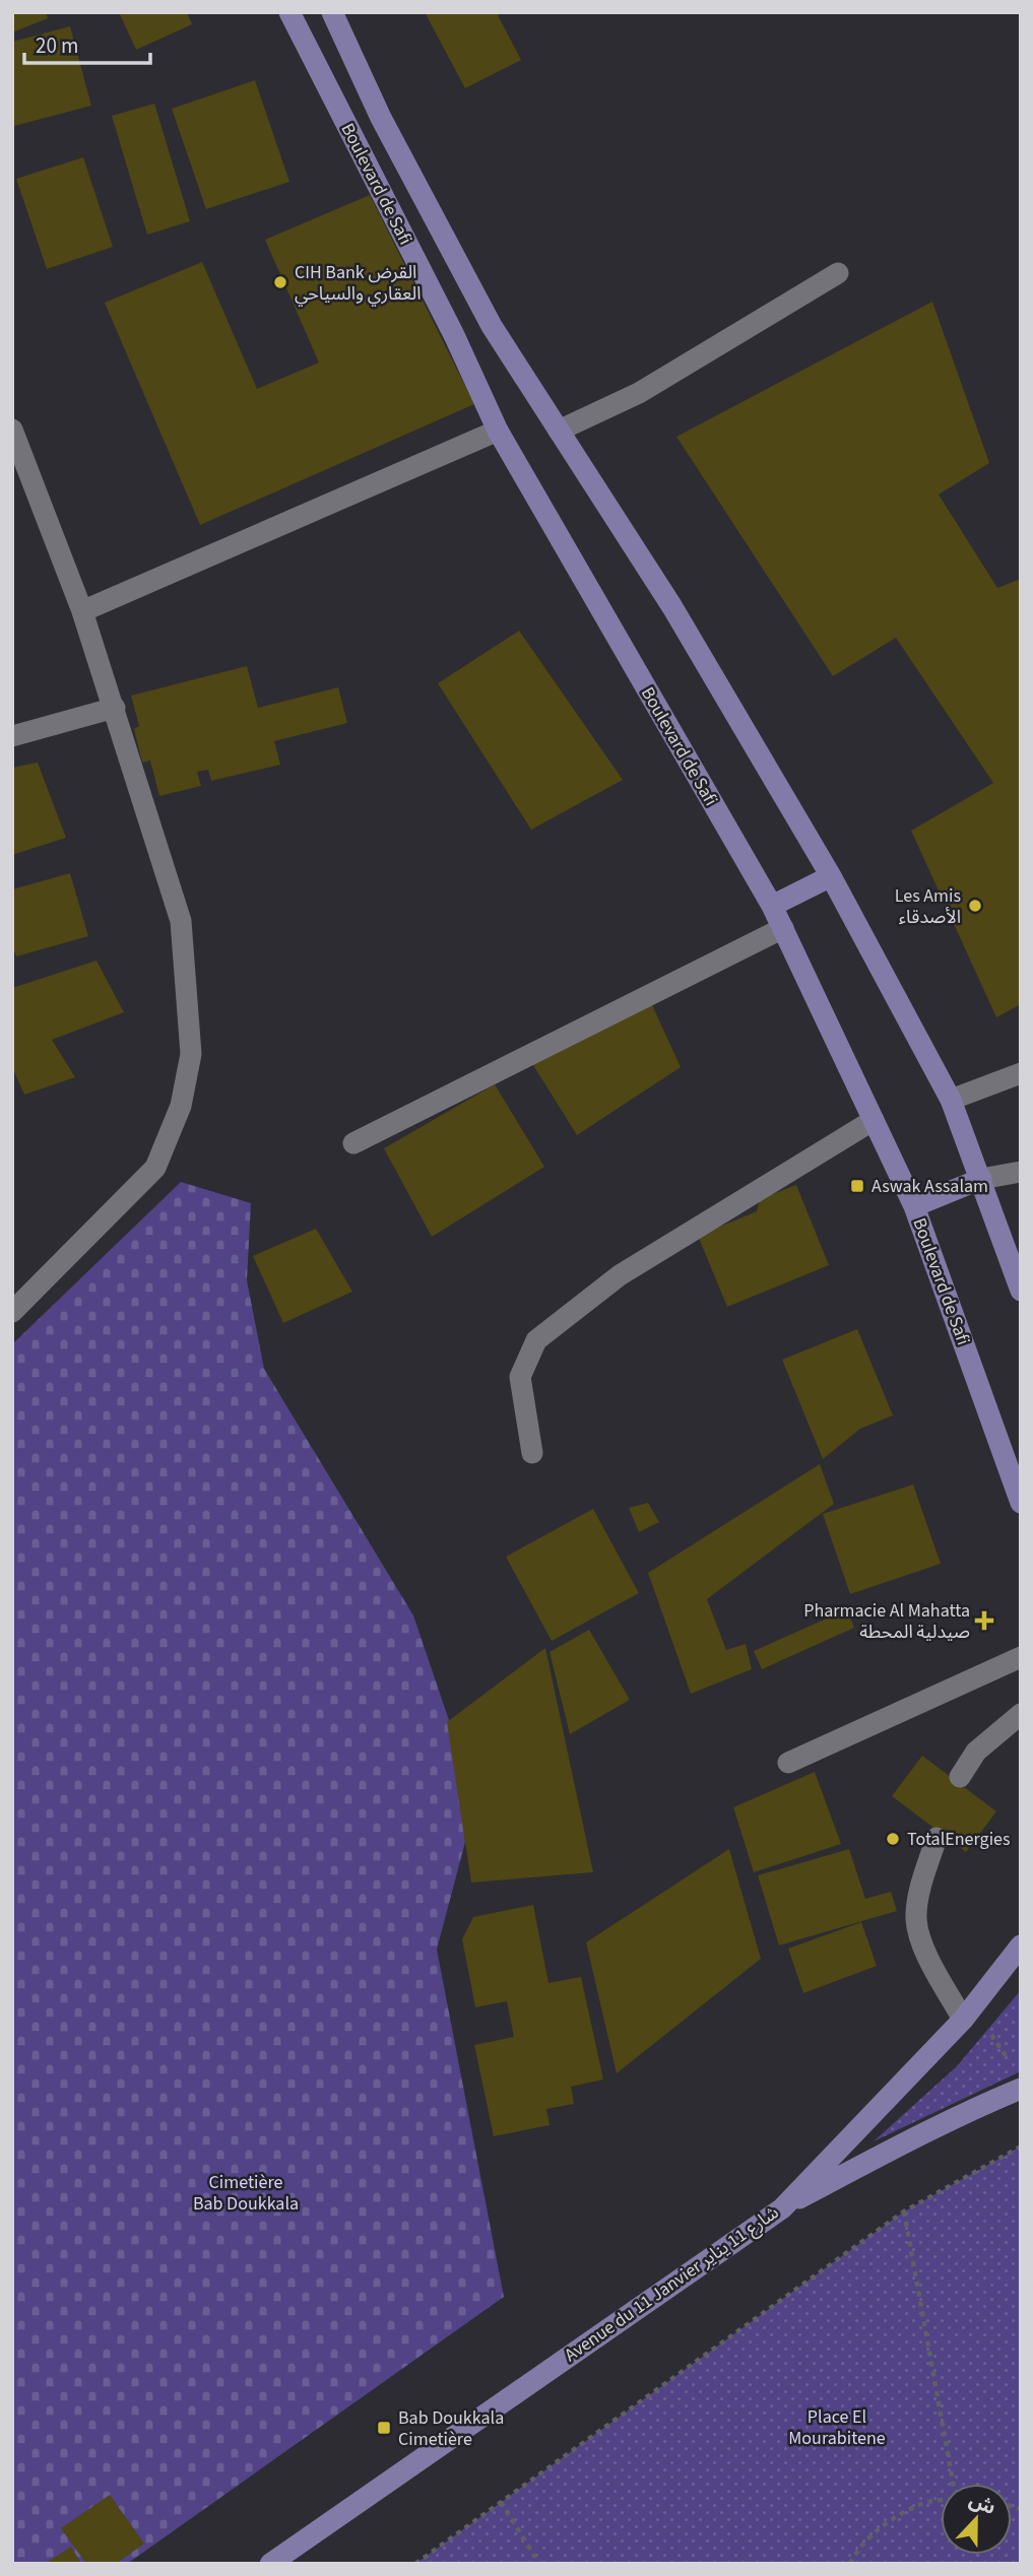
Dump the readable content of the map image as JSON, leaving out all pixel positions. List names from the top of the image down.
{
  "streets": {
    "main road": ["Boulevard de Safi", "Avenue du 11 Janvier شارع 11 يناير"]
  },
  "parks": ["Cimetière Bab Doukkala", "Place El Mourabitene"],
  "places": {
    "other": ["CIH Bank القرض العقاري والسياحي", "Les Amis الأصدقاء", "TotalEnergies"],
    "transit": ["Aswak Assalam", "Bab Doukkala Cimetière"],
    "health": ["Pharmacie Al Mahatta صيدلية المحطة"]
  },
  "scale_bar": "20 m",
  "north": "top"
}
